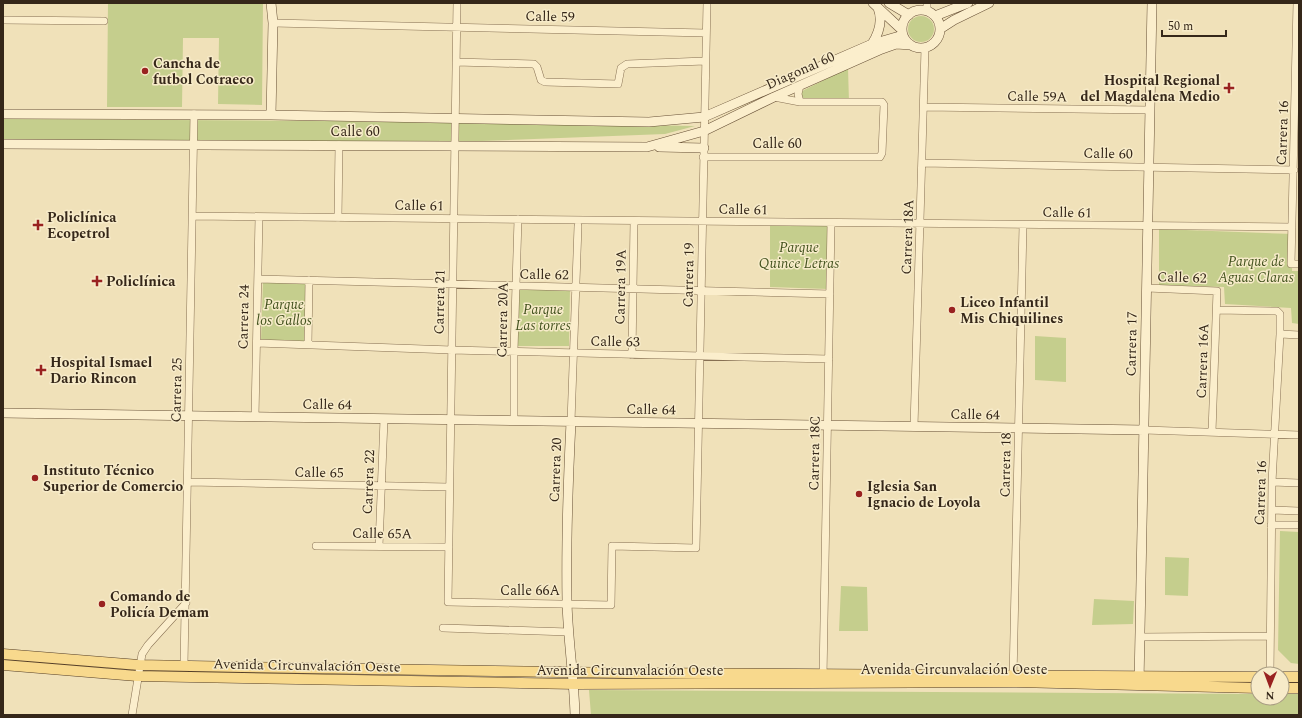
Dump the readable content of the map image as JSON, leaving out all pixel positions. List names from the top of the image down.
{
  "streets": {
    "main road": ["Avenida Circunvalación Oeste"],
    "street": [
      "Calle 59",
      "Diagonal 60",
      "Calle 59A",
      "Calle 60",
      "Carrera 16",
      "Calle 61",
      "Carrera 18A",
      "Calle 62",
      "Carrera 19",
      "Carrera 19A",
      "Carrera 21",
      "Carrera 24",
      "Carrera 20A",
      "Calle 63",
      "Carrera 17",
      "Carrera 16A",
      "Carrera 25",
      "Calle 64",
      "Carrera 18C",
      "Carrera 18",
      "Carrera 20",
      "Calle 65",
      "Carrera 22",
      "Calle 65A",
      "Calle 66A"
    ]
  },
  "crossings": [
    ["Calle 59", "Carrera 19"],
    ["Calle 59", "Carrera 21"],
    ["Diagonal 60", "Calle 60"],
    ["Diagonal 60", "Carrera 18A"],
    ["Diagonal 60", "Carrera 19"],
    ["Calle 59A", "Carrera 18A"],
    ["Calle 59A", "Carrera 17"],
    ["Calle 60", "Carrera 16"],
    ["Calle 60", "Carrera 18A"],
    ["Calle 60", "Carrera 19"],
    ["Calle 60", "Carrera 21"],
    ["Calle 60", "Carrera 17"],
    ["Calle 60", "Carrera 25"],
    ["Carrera 16", "Calle 61"],
    ["Carrera 16", "Carrera 16A"],
    ["Carrera 16", "Calle 64"],
    ["Calle 61", "Carrera 18A"],
    ["Calle 61", "Carrera 19"],
    ["Calle 61", "Carrera 19A"],
    ["Calle 61", "Carrera 21"],
    ["Calle 61", "Carrera 24"],
    ["Calle 61", "Carrera 20A"],
    ["Calle 61", "Carrera 17"],
    ["Calle 61", "Carrera 25"],
    ["Calle 61", "Carrera 18C"],
    ["Calle 61", "Carrera 18"],
    ["Carrera 18A", "Calle 64"],
    ["Calle 62", "Carrera 19"],
    ["Calle 62", "Carrera 19A"],
    ["Calle 62", "Carrera 21"],
    ["Calle 62", "Carrera 24"],
    ["Calle 62", "Carrera 20A"],
    ["Calle 62", "Carrera 17"],
    ["Calle 62", "Carrera 16A"],
    ["Calle 62", "Carrera 18C"],
    ["Calle 62", "Carrera 20"],
    ["Carrera 19", "Calle 63"],
    ["Carrera 19", "Calle 64"],
    ["Carrera 19", "Calle 66A"],
    ["Carrera 19A", "Calle 63"],
    ["Carrera 21", "Calle 63"],
    ["Carrera 21", "Calle 64"],
    ["Carrera 21", "Calle 65"],
    ["Carrera 21", "Calle 65A"],
    ["Carrera 21", "Calle 66A"],
    ["Carrera 24", "Calle 63"],
    ["Carrera 24", "Calle 64"],
    ["Carrera 20A", "Calle 63"],
    ["Carrera 20A", "Calle 64"],
    ["Calle 63", "Carrera 18C"],
    ["Calle 63", "Carrera 20"],
    ["Carrera 17", "Calle 64"],
    ["Carrera 17", "Avenida Circunvalación Oeste"],
    ["Carrera 16A", "Calle 64"],
    ["Carrera 25", "Calle 64"],
    ["Carrera 25", "Calle 65"],
    ["Carrera 25", "Avenida Circunvalación Oeste"],
    ["Calle 64", "Carrera 18C"],
    ["Calle 64", "Carrera 18"],
    ["Calle 64", "Carrera 20"],
    ["Calle 64", "Carrera 22"],
    ["Carrera 18C", "Avenida Circunvalación Oeste"],
    ["Carrera 18", "Avenida Circunvalación Oeste"],
    ["Carrera 20", "Calle 66A"],
    ["Carrera 20", "Avenida Circunvalación Oeste"],
    ["Calle 65", "Carrera 22"],
    ["Carrera 22", "Calle 65A"]
  ],
  "parks": [
    "Parque Quince Letras",
    "Parque de Aguas Claras",
    "Parque los Gallos",
    "Parque Las torres"
  ],
  "places": {
    "other": [
      "Cancha de futbol Cotraeco",
      "Liceo Infantil Mis Chiquilines",
      "Instituto Técnico Superior de Comercio",
      "Iglesia San Ignacio de Loyola",
      "Comando de Policía Demam"
    ],
    "health": [
      "Hospital Regional del Magdalena Medio",
      "Policlínica Ecopetrol",
      "Policlínica",
      "Hospital Ismael Dario Rincon"
    ]
  },
  "scale_bar": "50 m",
  "north": "bottom"
}
